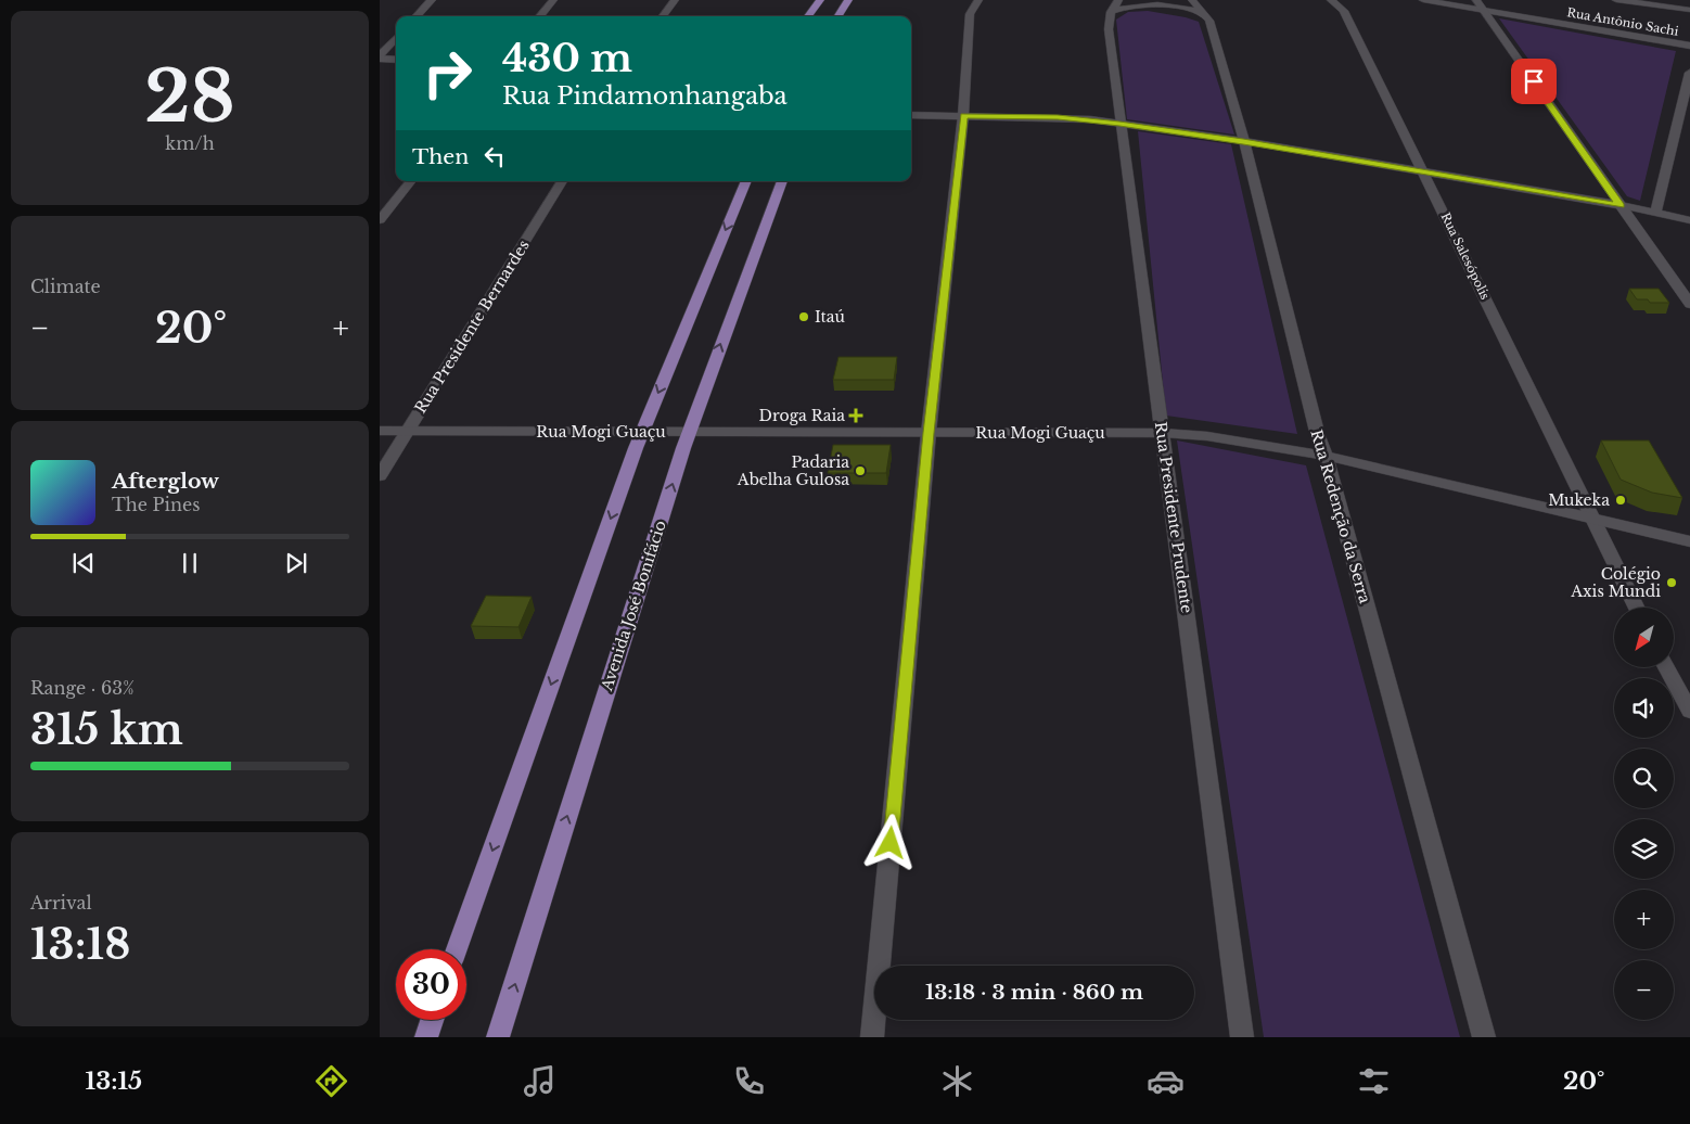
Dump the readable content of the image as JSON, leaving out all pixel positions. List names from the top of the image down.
{
  "streets": {
    "main road": ["Avenida José Bonifácio"],
    "street": [
      "Rua Antônio Sachi",
      "Rua Salesópolis",
      "Rua Presidente Bernardes",
      "Rua Mogi Guaçu",
      "Rua Redenção da Serra",
      "Rua Presidente Prudente"
    ]
  },
  "crossings": [
    ["Rua Salesópolis", "Rua Mogi Guaçu"],
    ["Rua Presidente Bernardes", "Rua Mogi Guaçu"],
    ["Rua Mogi Guaçu", "Rua Redenção da Serra"],
    ["Rua Mogi Guaçu", "Rua Presidente Prudente"],
    ["Rua Mogi Guaçu", "Avenida José Bonifácio"]
  ],
  "places": {
    "other": [
      "Itaú",
      "Padaria Abelha Gulosa",
      "Mukeka",
      "Colégio Axis Mundi"
    ],
    "health": ["Droga Raia"]
  },
  "north": "bottom left",
  "page": {
    "tile": [
      ["28", "km/h"],
      "Climate",
      ["Range · 63%", "315 km"],
      ["Arrival", "13:18"]
    ],
    "turn": ["430 m", "Rua Pindamonhangaba"],
    "then": "Then",
    "heat": ["−", "20°", "+"],
    "song": ["Afterglow", "The Pines"],
    "map_buttons": ["+", "−"],
    "limit": "30",
    "trip": "13:18 · 3 min · 860 m",
    "tabs": ["13:15", "20°"]
  }
}
